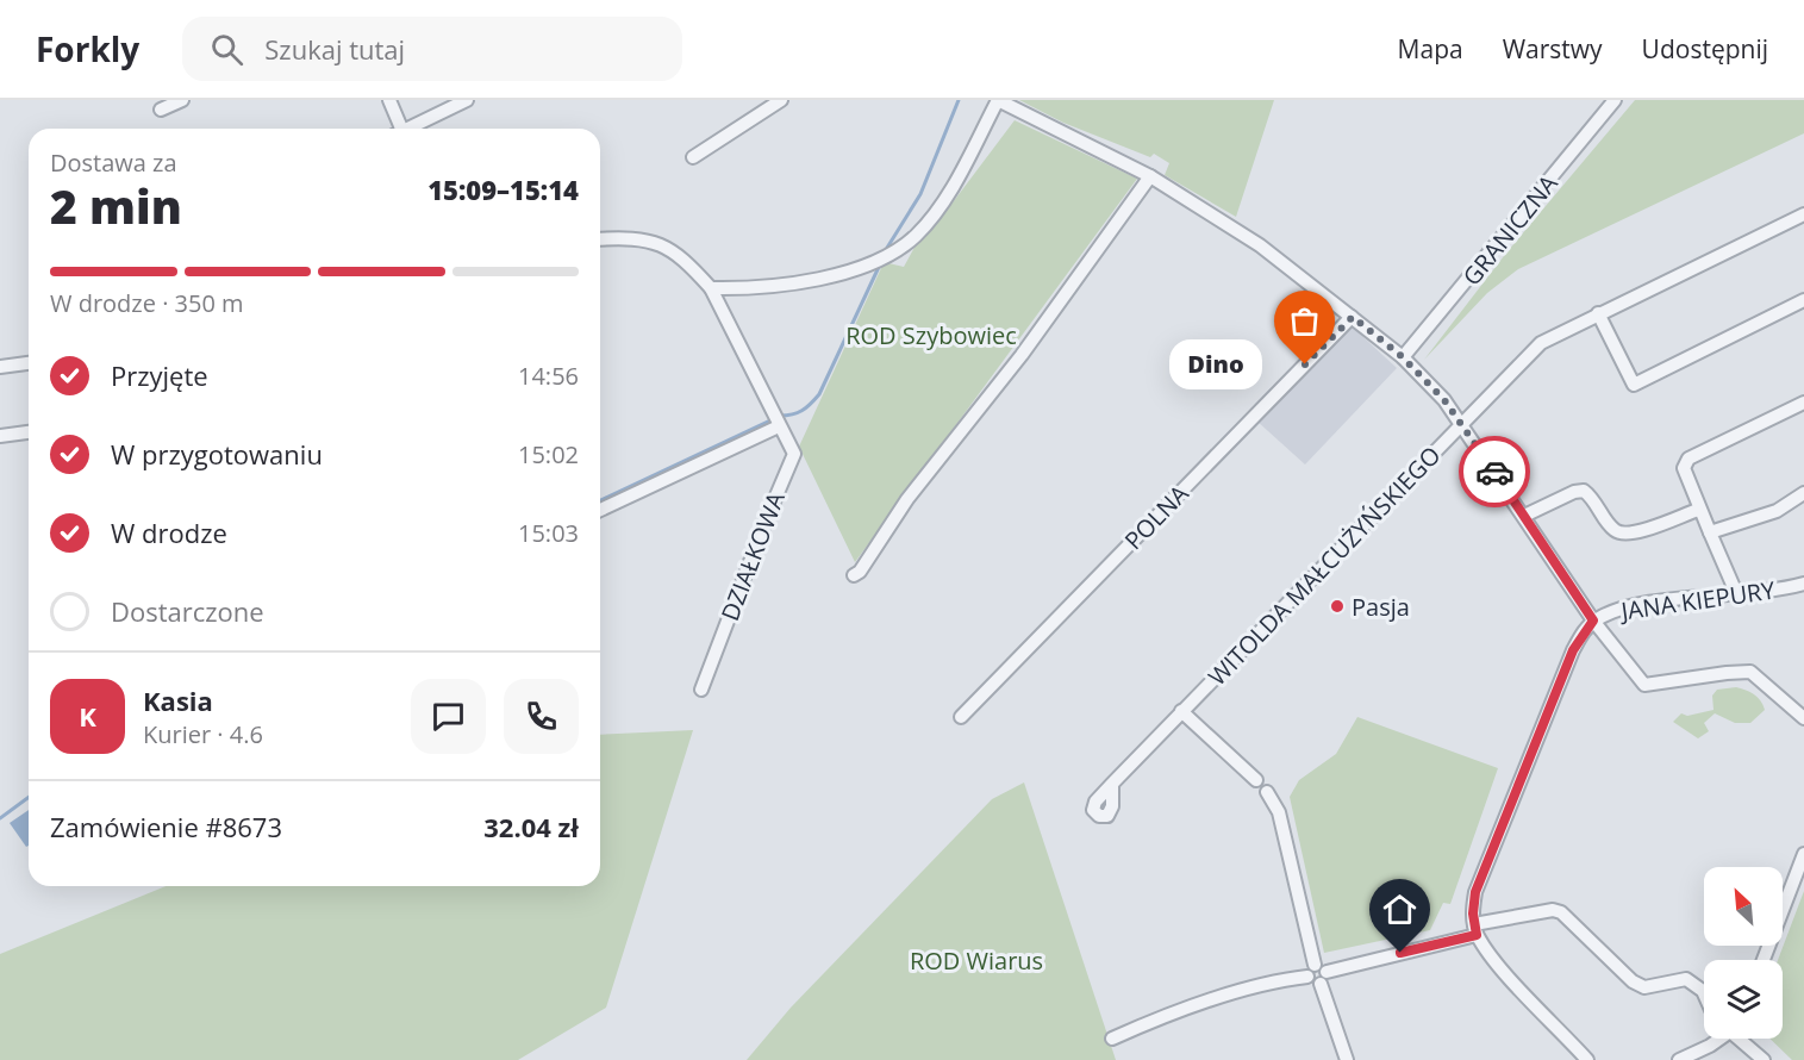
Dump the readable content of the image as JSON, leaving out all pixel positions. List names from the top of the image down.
{
  "streets": {
    "street": [
      "GRANICZNA",
      "POLNA",
      "DZIAŁKOWA",
      "WITOLDA MAŁCUŻYŃSKIEGO",
      "JANA KIEPURY"
    ]
  },
  "crossings": [
    ["WITOLDA MAŁCUŻYŃSKIEGO", "JANA KIEPURY"]
  ],
  "parks": ["ROD Szybowiec", "ROD Wiarus"],
  "places": ["Dino", "Pasja"],
  "north": "top left",
  "page": {
    "header": "Forkly",
    "search": "Szukaj tutaj",
    "nav": ["Mapa", "Warstwy", "Udostępnij"],
    "heading": ["2 min", "Dostawa za", "15:09–15:14"],
    "panel": [
      "Kasia",
      "Kurier · 4.6",
      "Zamówienie #8673",
      "32.04 zł"
    ],
    "bar": "W drodze · 350 m",
    "list": [
      ["Przyjęte", "14:56"],
      ["W przygotowaniu", "15:02"],
      ["W drodze", "15:03"],
      "Dostarczone"
    ],
    "bubble": "Dino",
    "round": "K"
  }
}
